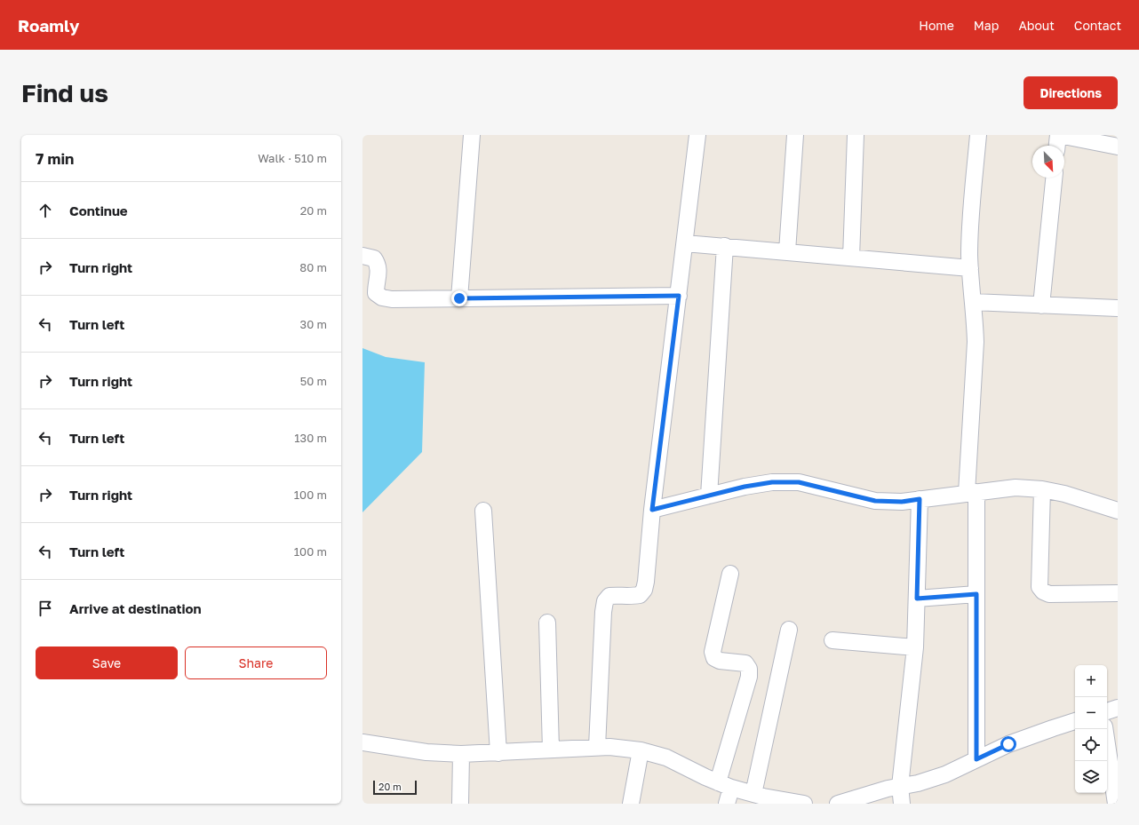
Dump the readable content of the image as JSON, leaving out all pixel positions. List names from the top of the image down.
{
  "scale_bar": "20 m",
  "north": "bottom right",
  "page": {
    "header": "Roamly",
    "nav": [
      "Home",
      "Map",
      "About",
      "Contact"
    ],
    "buttons": [
      "Directions",
      ["Save", "Share"]
    ],
    "title": "Find us",
    "heading": ["7 min", "Walk · 510 m"],
    "list": [
      ["Continue", "20 m"],
      ["Turn right", "80 m"],
      ["Turn left", "30 m"],
      ["Turn right", "50 m"],
      ["Turn left", "130 m"],
      ["Turn right", "100 m"],
      ["Turn left", "100 m"],
      "Arrive at destination"
    ],
    "map_buttons": ["+", "−"],
    "scale": "20 m"
  }
}
